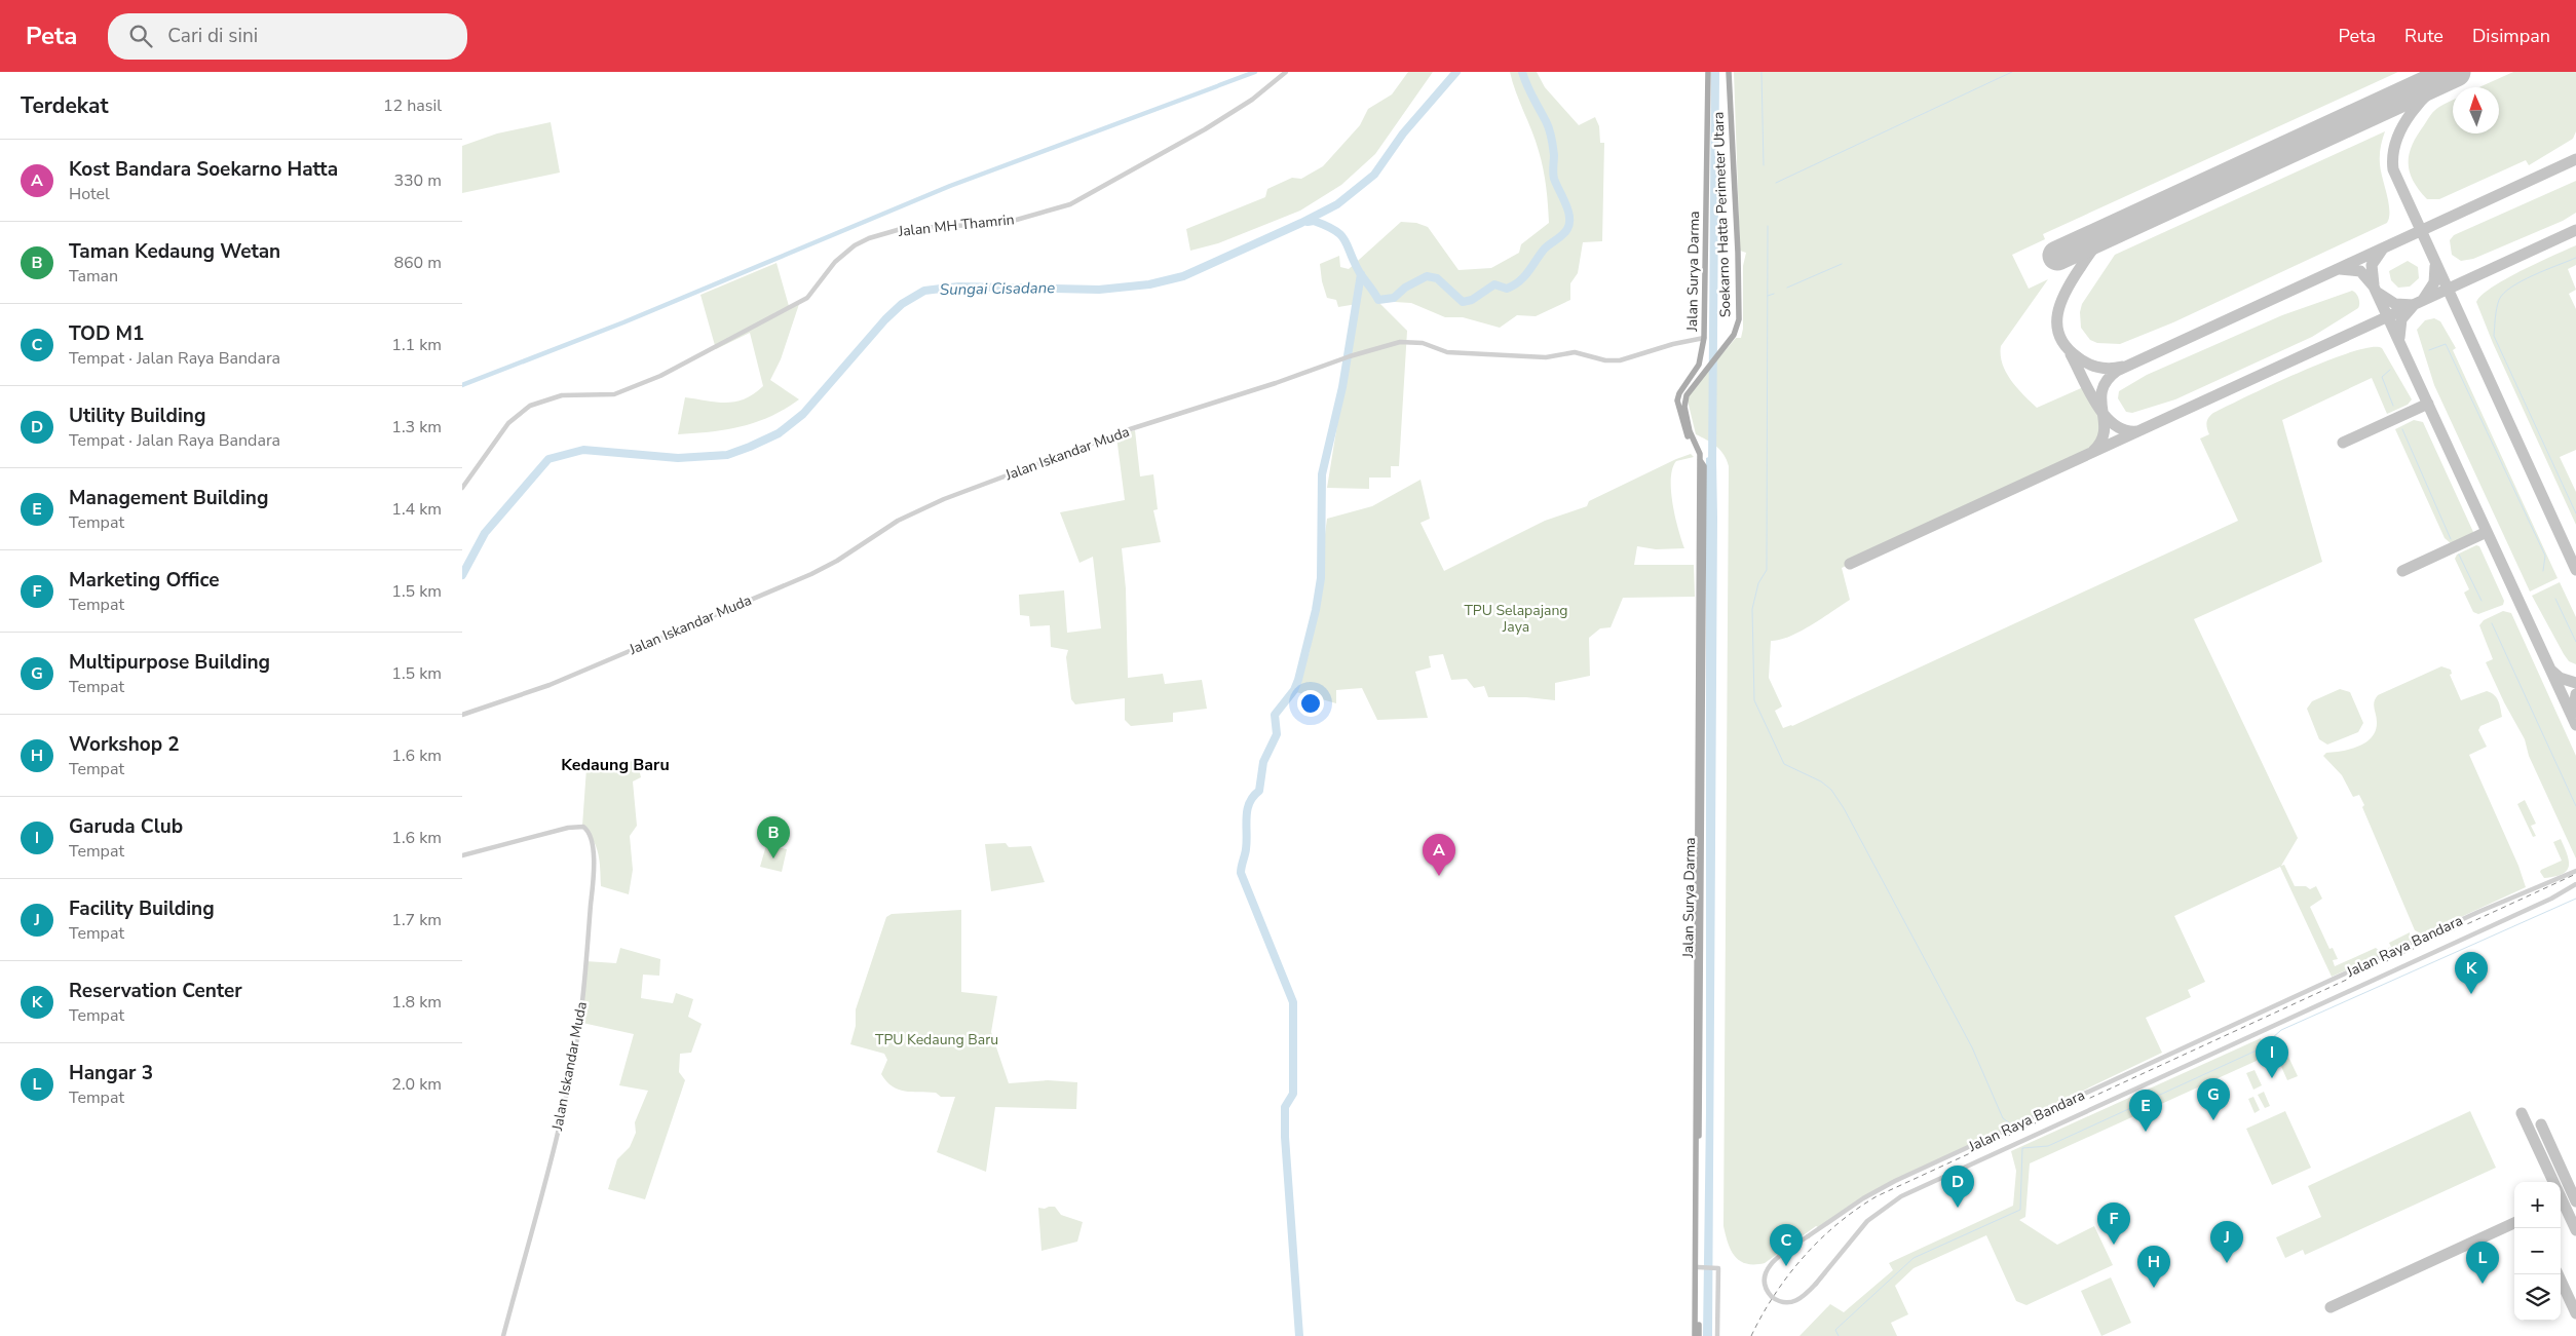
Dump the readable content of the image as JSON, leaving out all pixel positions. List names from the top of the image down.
{
  "streets": {
    "main road": ["Soekarno Hatta Perimeter Utara", "Jalan Surya Darma"],
    "street": ["Jalan MH Thamrin", "Jalan Iskandar Muda", "Jalan Raya Bandara"]
  },
  "crossings": [
    ["Soekarno Hatta Perimeter Utara", "Jalan Surya Darma"],
    ["Jalan Surya Darma", "Jalan Iskandar Muda"]
  ],
  "districts": ["Kedaung Baru"],
  "water": ["Sungai Cisadane"],
  "parks": ["TPU Selapajang Jaya", "TPU Kedaung Baru"],
  "north": "top",
  "page": {
    "header": "Peta",
    "search": "Cari di sini",
    "nav": ["Peta", "Rute", "Disimpan"],
    "heading": ["Terdekat", "12 hasil"],
    "list": [
      {
        "mark": "A",
        "name": "Kost Bandara Soekarno Hatta",
        "note": "Hotel",
        "value": "330 m"
      },
      {
        "mark": "B",
        "name": "Taman Kedaung Wetan",
        "note": "Taman",
        "value": "860 m"
      },
      {
        "mark": "C",
        "name": "TOD M1",
        "note": "Tempat · Jalan Raya Bandara",
        "value": "1.1 km"
      },
      {
        "mark": "D",
        "name": "Utility Building",
        "note": "Tempat · Jalan Raya Bandara",
        "value": "1.3 km"
      },
      {
        "mark": "E",
        "name": "Management Building",
        "note": "Tempat",
        "value": "1.4 km"
      },
      {
        "mark": "F",
        "name": "Marketing Office",
        "note": "Tempat",
        "value": "1.5 km"
      },
      {
        "mark": "G",
        "name": "Multipurpose Building",
        "note": "Tempat",
        "value": "1.5 km"
      },
      {
        "mark": "H",
        "name": "Workshop 2",
        "note": "Tempat",
        "value": "1.6 km"
      },
      {
        "mark": "I",
        "name": "Garuda Club",
        "note": "Tempat",
        "value": "1.6 km"
      },
      {
        "mark": "J",
        "name": "Facility Building",
        "note": "Tempat",
        "value": "1.7 km"
      },
      {
        "mark": "K",
        "name": "Reservation Center",
        "note": "Tempat",
        "value": "1.8 km"
      },
      {
        "mark": "L",
        "name": "Hangar 3",
        "note": "Tempat",
        "value": "2.0 km"
      }
    ],
    "pins": [
      "B",
      "A",
      "K",
      "I",
      "G",
      "E",
      "D",
      "F",
      "J",
      "C",
      "L",
      "H"
    ],
    "map_buttons": ["+", "−"]
  }
}
